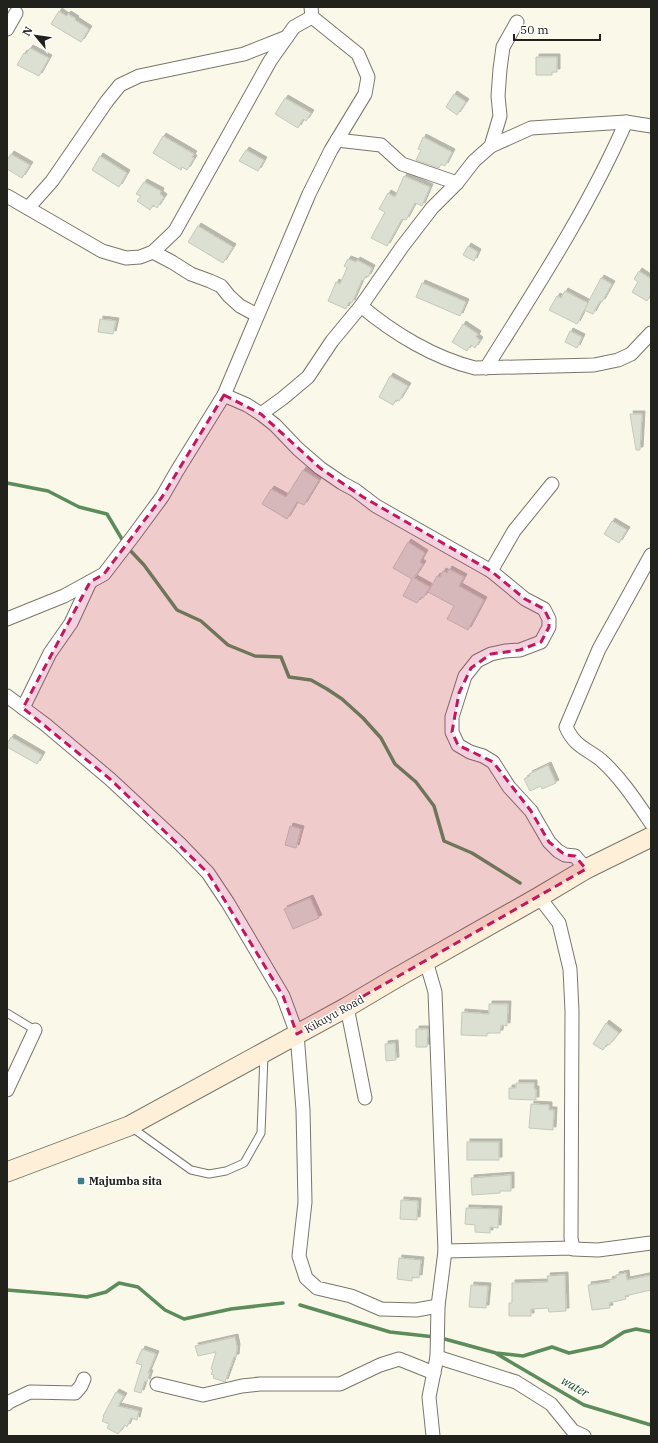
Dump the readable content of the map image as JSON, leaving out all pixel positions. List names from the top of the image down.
{
  "streets": {
    "main road": ["Kikuyu Road"]
  },
  "water": ["water"],
  "places": {
    "transit": ["Majumba sita"]
  },
  "scale_bar": "50 m",
  "north": "top left"
}
